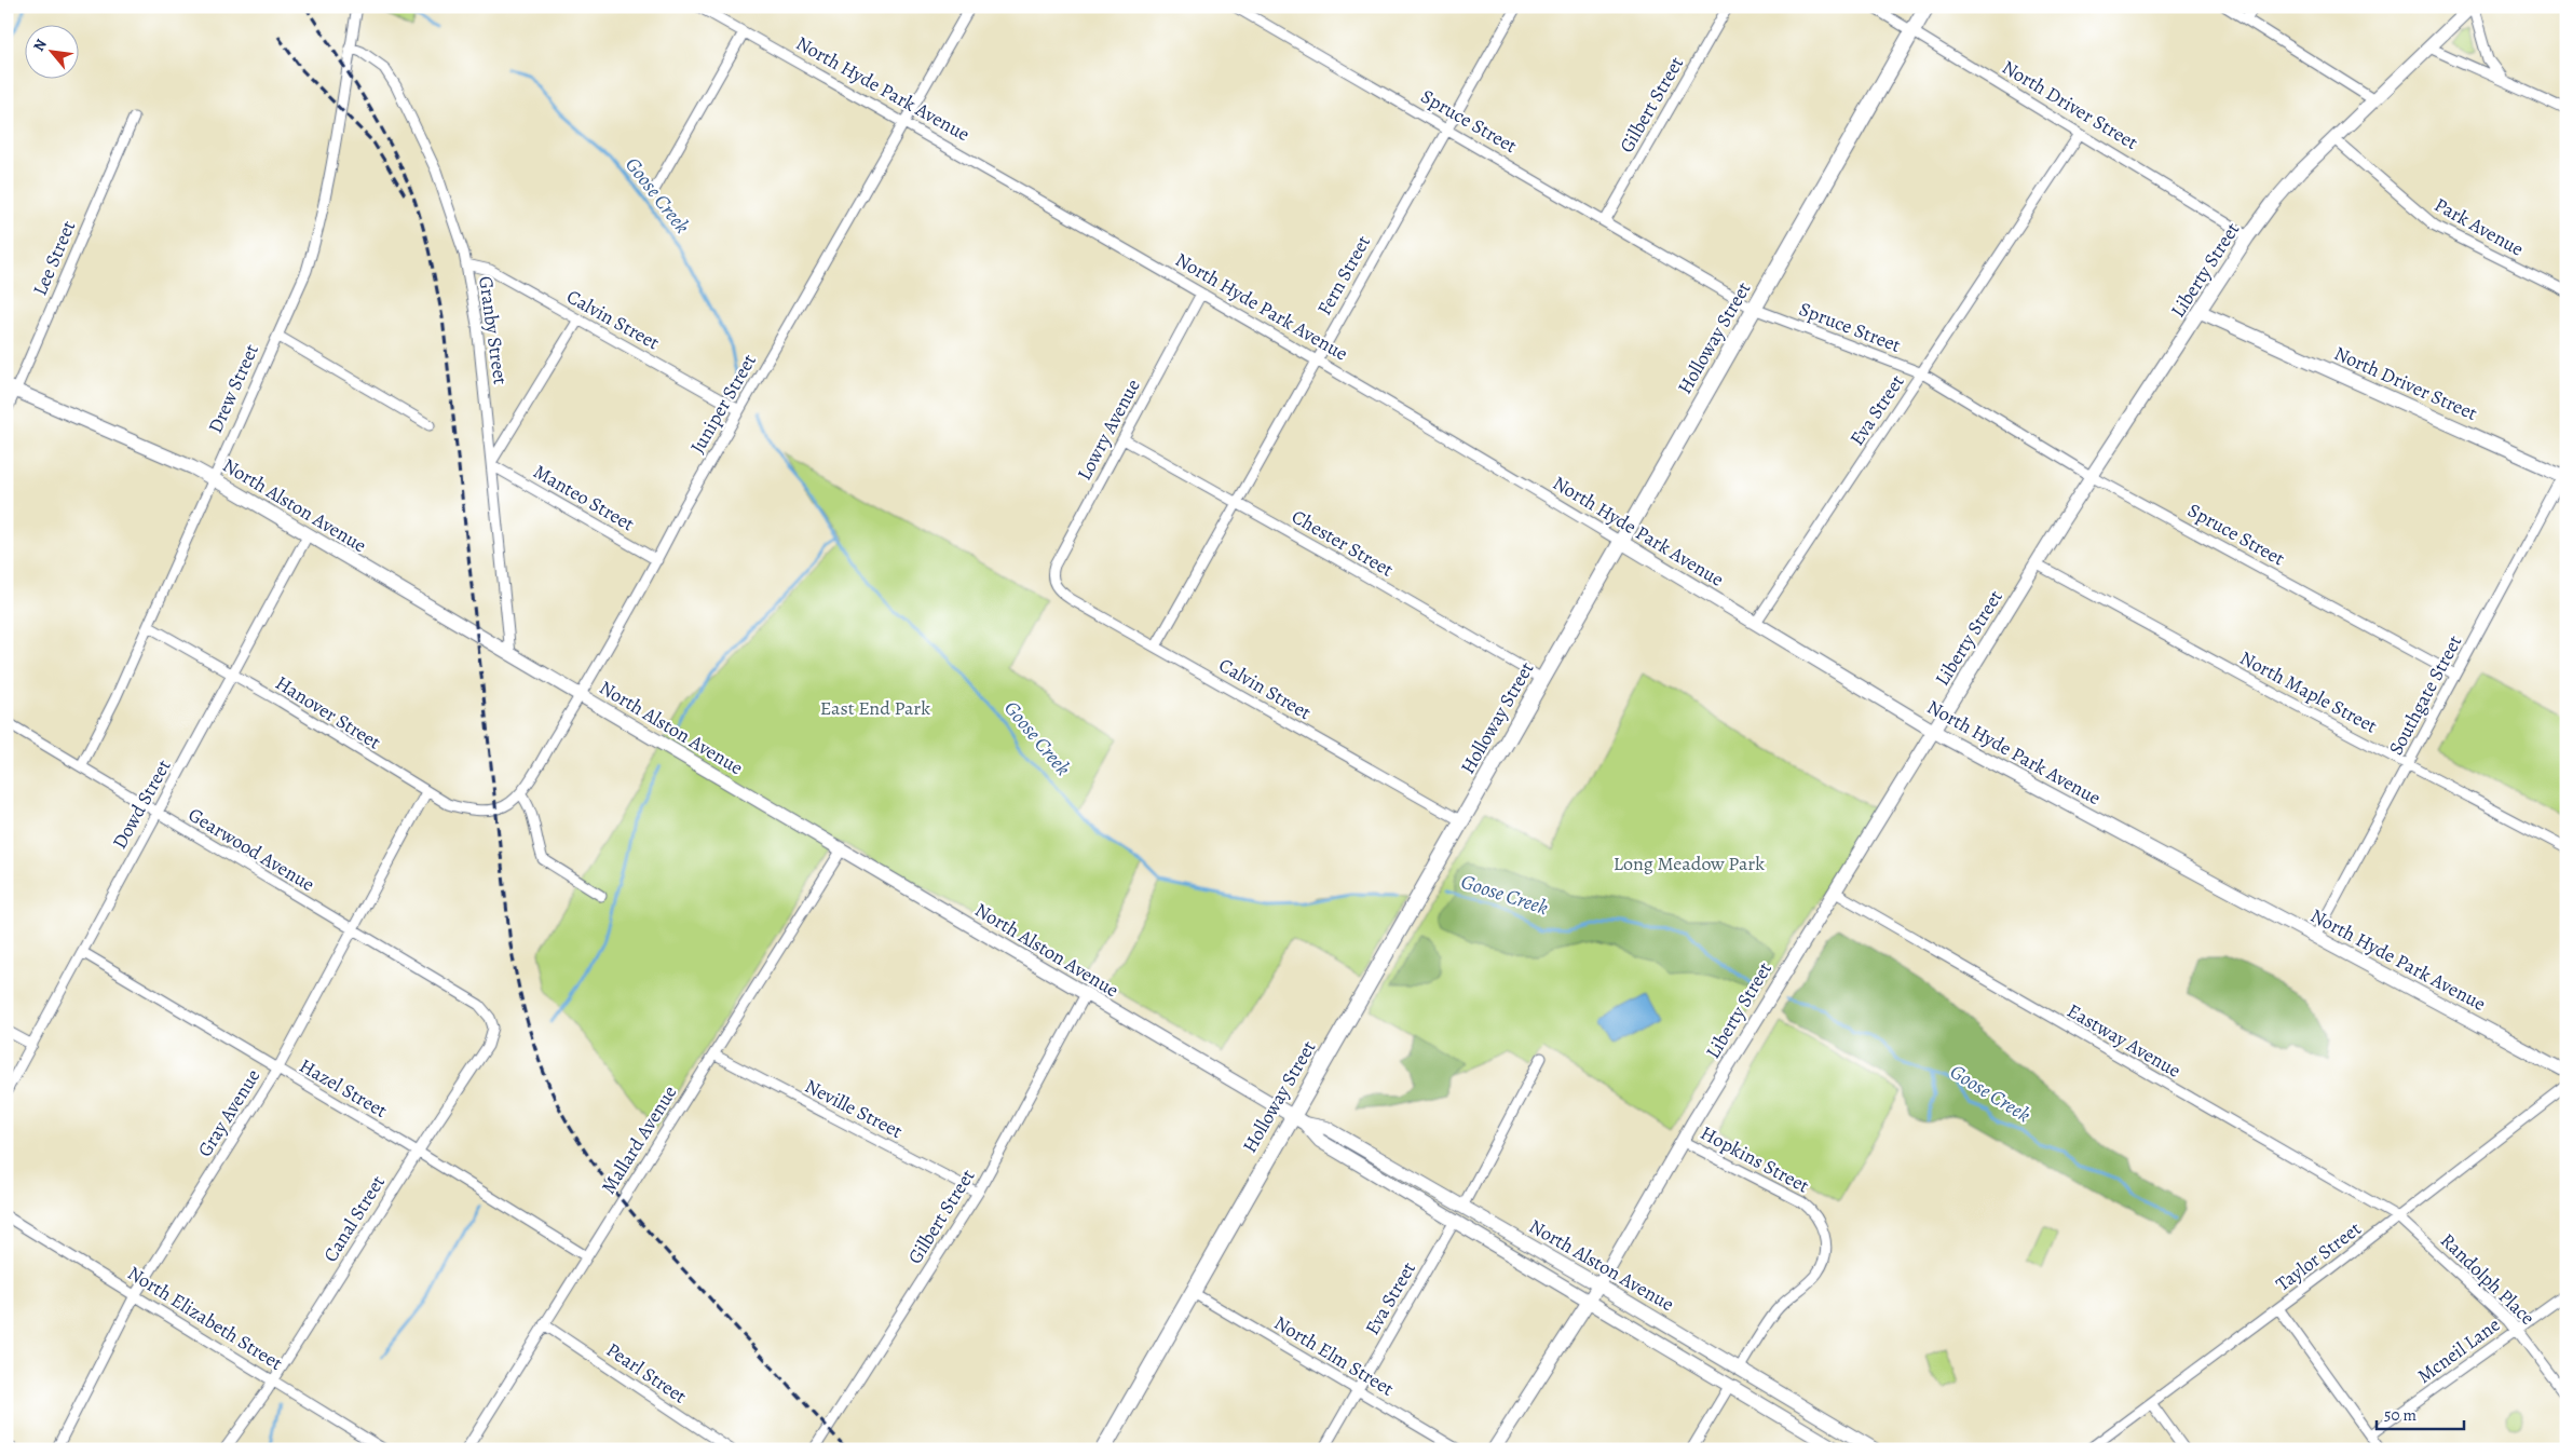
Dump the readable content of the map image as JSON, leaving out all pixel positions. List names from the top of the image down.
{
  "streets": {
    "main road": ["Holloway Street"],
    "street": [
      "North Hyde Park Avenue",
      "Gilbert Street",
      "North Driver Street",
      "Spruce Street",
      "Park Avenue",
      "Lee Street",
      "Liberty Street",
      "Fern Street",
      "Calvin Street",
      "Granby Street",
      "Drew Street",
      "Juniper Street",
      "Eva Street",
      "Lowry Avenue",
      "Manteo Street",
      "North Alston Avenue",
      "Chester Street",
      "North Maple Street",
      "Southgate Street",
      "Hanover Street",
      "Dowd Street",
      "Gearwood Avenue",
      "Eastway Avenue",
      "Hazel Street",
      "Neville Street",
      "Gray Avenue",
      "Mallard Avenue",
      "Hopkins Street",
      "Canal Street",
      "Taylor Street",
      "Randolph Place",
      "North Elizabeth Street",
      "Mcneil Lane",
      "North Elm Street",
      "Pearl Street"
    ]
  },
  "crossings": [
    ["North Hyde Park Avenue", "Liberty Street"],
    ["North Hyde Park Avenue", "Fern Street"],
    ["North Hyde Park Avenue", "Holloway Street"],
    ["North Hyde Park Avenue", "Juniper Street"],
    ["North Hyde Park Avenue", "Eva Street"],
    ["North Hyde Park Avenue", "Lowry Avenue"],
    ["North Hyde Park Avenue", "Southgate Street"],
    ["Gilbert Street", "Spruce Street"],
    ["Gilbert Street", "North Alston Avenue"],
    ["Gilbert Street", "Neville Street"],
    ["North Driver Street", "Liberty Street"],
    ["North Driver Street", "Holloway Street"],
    ["North Driver Street", "Eva Street"],
    ["North Driver Street", "Southgate Street"],
    ["Spruce Street", "Liberty Street"],
    ["Spruce Street", "Fern Street"],
    ["Spruce Street", "Holloway Street"],
    ["Spruce Street", "Eva Street"],
    ["Spruce Street", "Southgate Street"],
    ["Park Avenue", "Liberty Street"],
    ["Lee Street", "North Alston Avenue"],
    ["Liberty Street", "North Alston Avenue"],
    ["Liberty Street", "North Maple Street"],
    ["Liberty Street", "Eastway Avenue"],
    ["Liberty Street", "Hopkins Street"],
    ["Fern Street", "Calvin Street"],
    ["Fern Street", "Chester Street"],
    ["Calvin Street", "Granby Street"],
    ["Calvin Street", "Holloway Street"],
    ["Calvin Street", "Juniper Street"],
    ["Calvin Street", "Lowry Avenue"],
    ["Granby Street", "Drew Street"],
    ["Granby Street", "Manteo Street"],
    ["Granby Street", "North Alston Avenue"],
    ["Holloway Street", "North Alston Avenue"],
    ["Holloway Street", "Chester Street"],
    ["Holloway Street", "North Elm Street"],
    ["Drew Street", "North Alston Avenue"],
    ["Drew Street", "Hanover Street"],
    ["Drew Street", "Gearwood Avenue"],
    ["Juniper Street", "Manteo Street"],
    ["Juniper Street", "North Alston Avenue"],
    ["Juniper Street", "Hanover Street"],
    ["Eva Street", "North Alston Avenue"],
    ["Eva Street", "North Elm Street"],
    ["Lowry Avenue", "Chester Street"],
    ["North Alston Avenue", "Dowd Street"],
    ["North Alston Avenue", "Mallard Avenue"],
    ["North Alston Avenue", "Hopkins Street"],
    ["North Maple Street", "Southgate Street"],
    ["Hanover Street", "Dowd Street"],
    ["Hanover Street", "Gray Avenue"],
    ["Dowd Street", "Gearwood Avenue"],
    ["Dowd Street", "Hazel Street"],
    ["Gearwood Avenue", "Gray Avenue"],
    ["Gearwood Avenue", "Canal Street"],
    ["Eastway Avenue", "Taylor Street"],
    ["Eastway Avenue", "Randolph Place"],
    ["Hazel Street", "Gray Avenue"],
    ["Hazel Street", "Mallard Avenue"],
    ["Hazel Street", "Canal Street"],
    ["Neville Street", "Mallard Avenue"],
    ["Gray Avenue", "North Elizabeth Street"],
    ["Mallard Avenue", "Pearl Street"],
    ["Canal Street", "North Elizabeth Street"],
    ["Taylor Street", "Randolph Place"],
    ["Randolph Place", "Mcneil Lane"]
  ],
  "water": ["Goose Creek"],
  "parks": ["East End Park", "Long Meadow Park"],
  "scale_bar": "50 m",
  "north": "top left"
}
